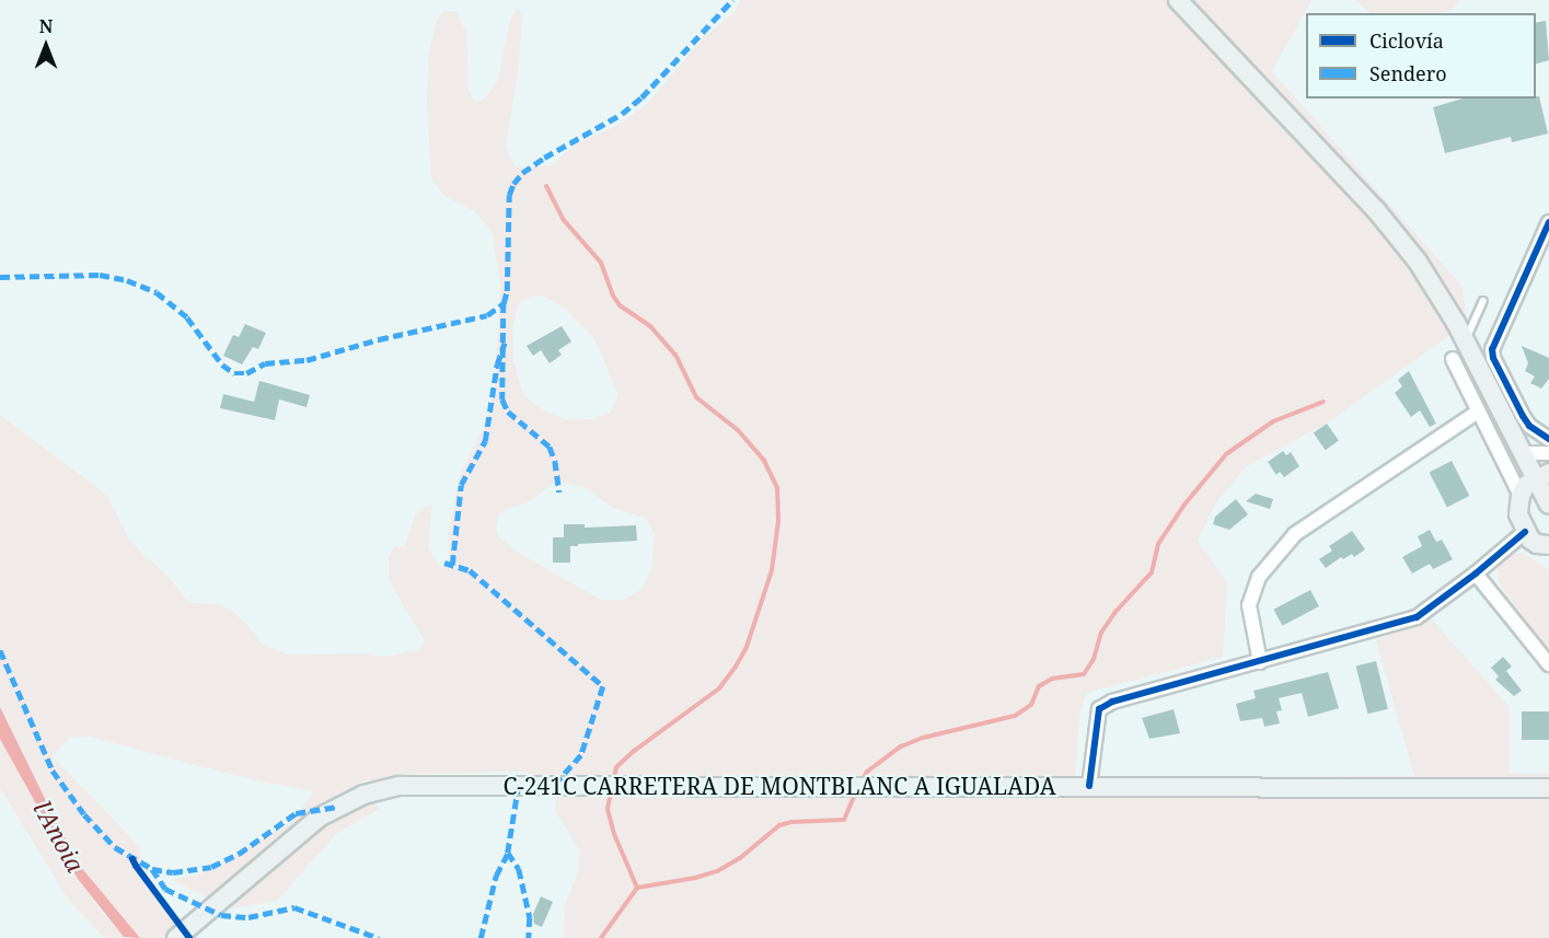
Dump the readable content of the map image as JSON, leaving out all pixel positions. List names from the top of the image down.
{
  "streets": {
    "main road": ["C-241C CARRETERA DE MONTBLANC A IGUALADA"]
  },
  "water": ["l'Anoia"],
  "legend": ["Ciclovía", "Sendero"],
  "north": "top"
}
